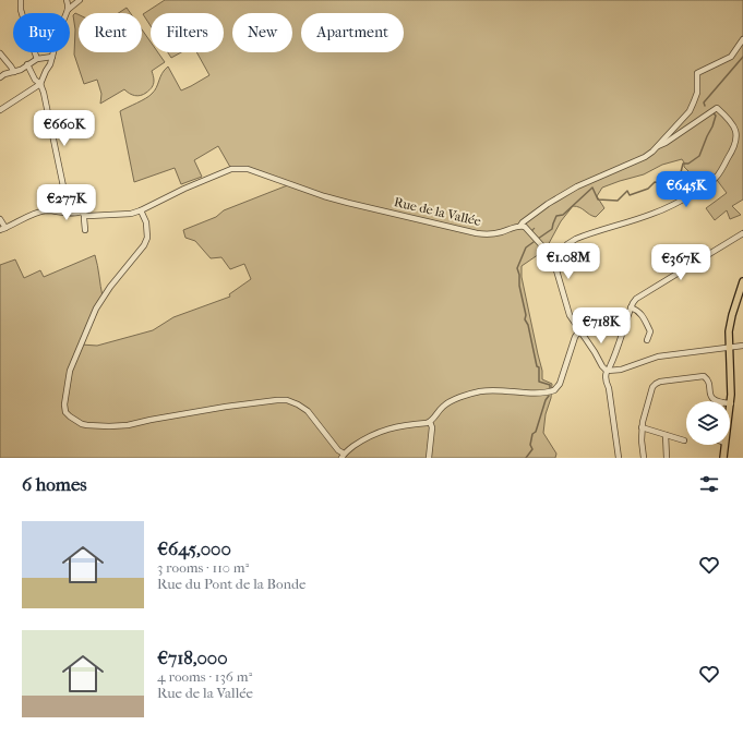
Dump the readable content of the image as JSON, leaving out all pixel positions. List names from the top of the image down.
{
  "streets": {
    "street": ["Rue de la Vallée"]
  },
  "page": {
    "chip": [
      "Buy",
      "Rent",
      "Filters",
      "New",
      "Apartment"
    ],
    "price": [
      "€660K",
      "€645K",
      "€277K",
      "€1.08M",
      "€367K",
      "€718K"
    ],
    "heading": "6 homes",
    "list": [
      {
        "name": "€645,000",
        "note": "3 rooms · 110 m² · Rue du Pont de la Bonde"
      },
      {
        "name": "€718,000",
        "note": "4 rooms · 136 m² · Rue de la Vallée"
      }
    ]
  }
}
